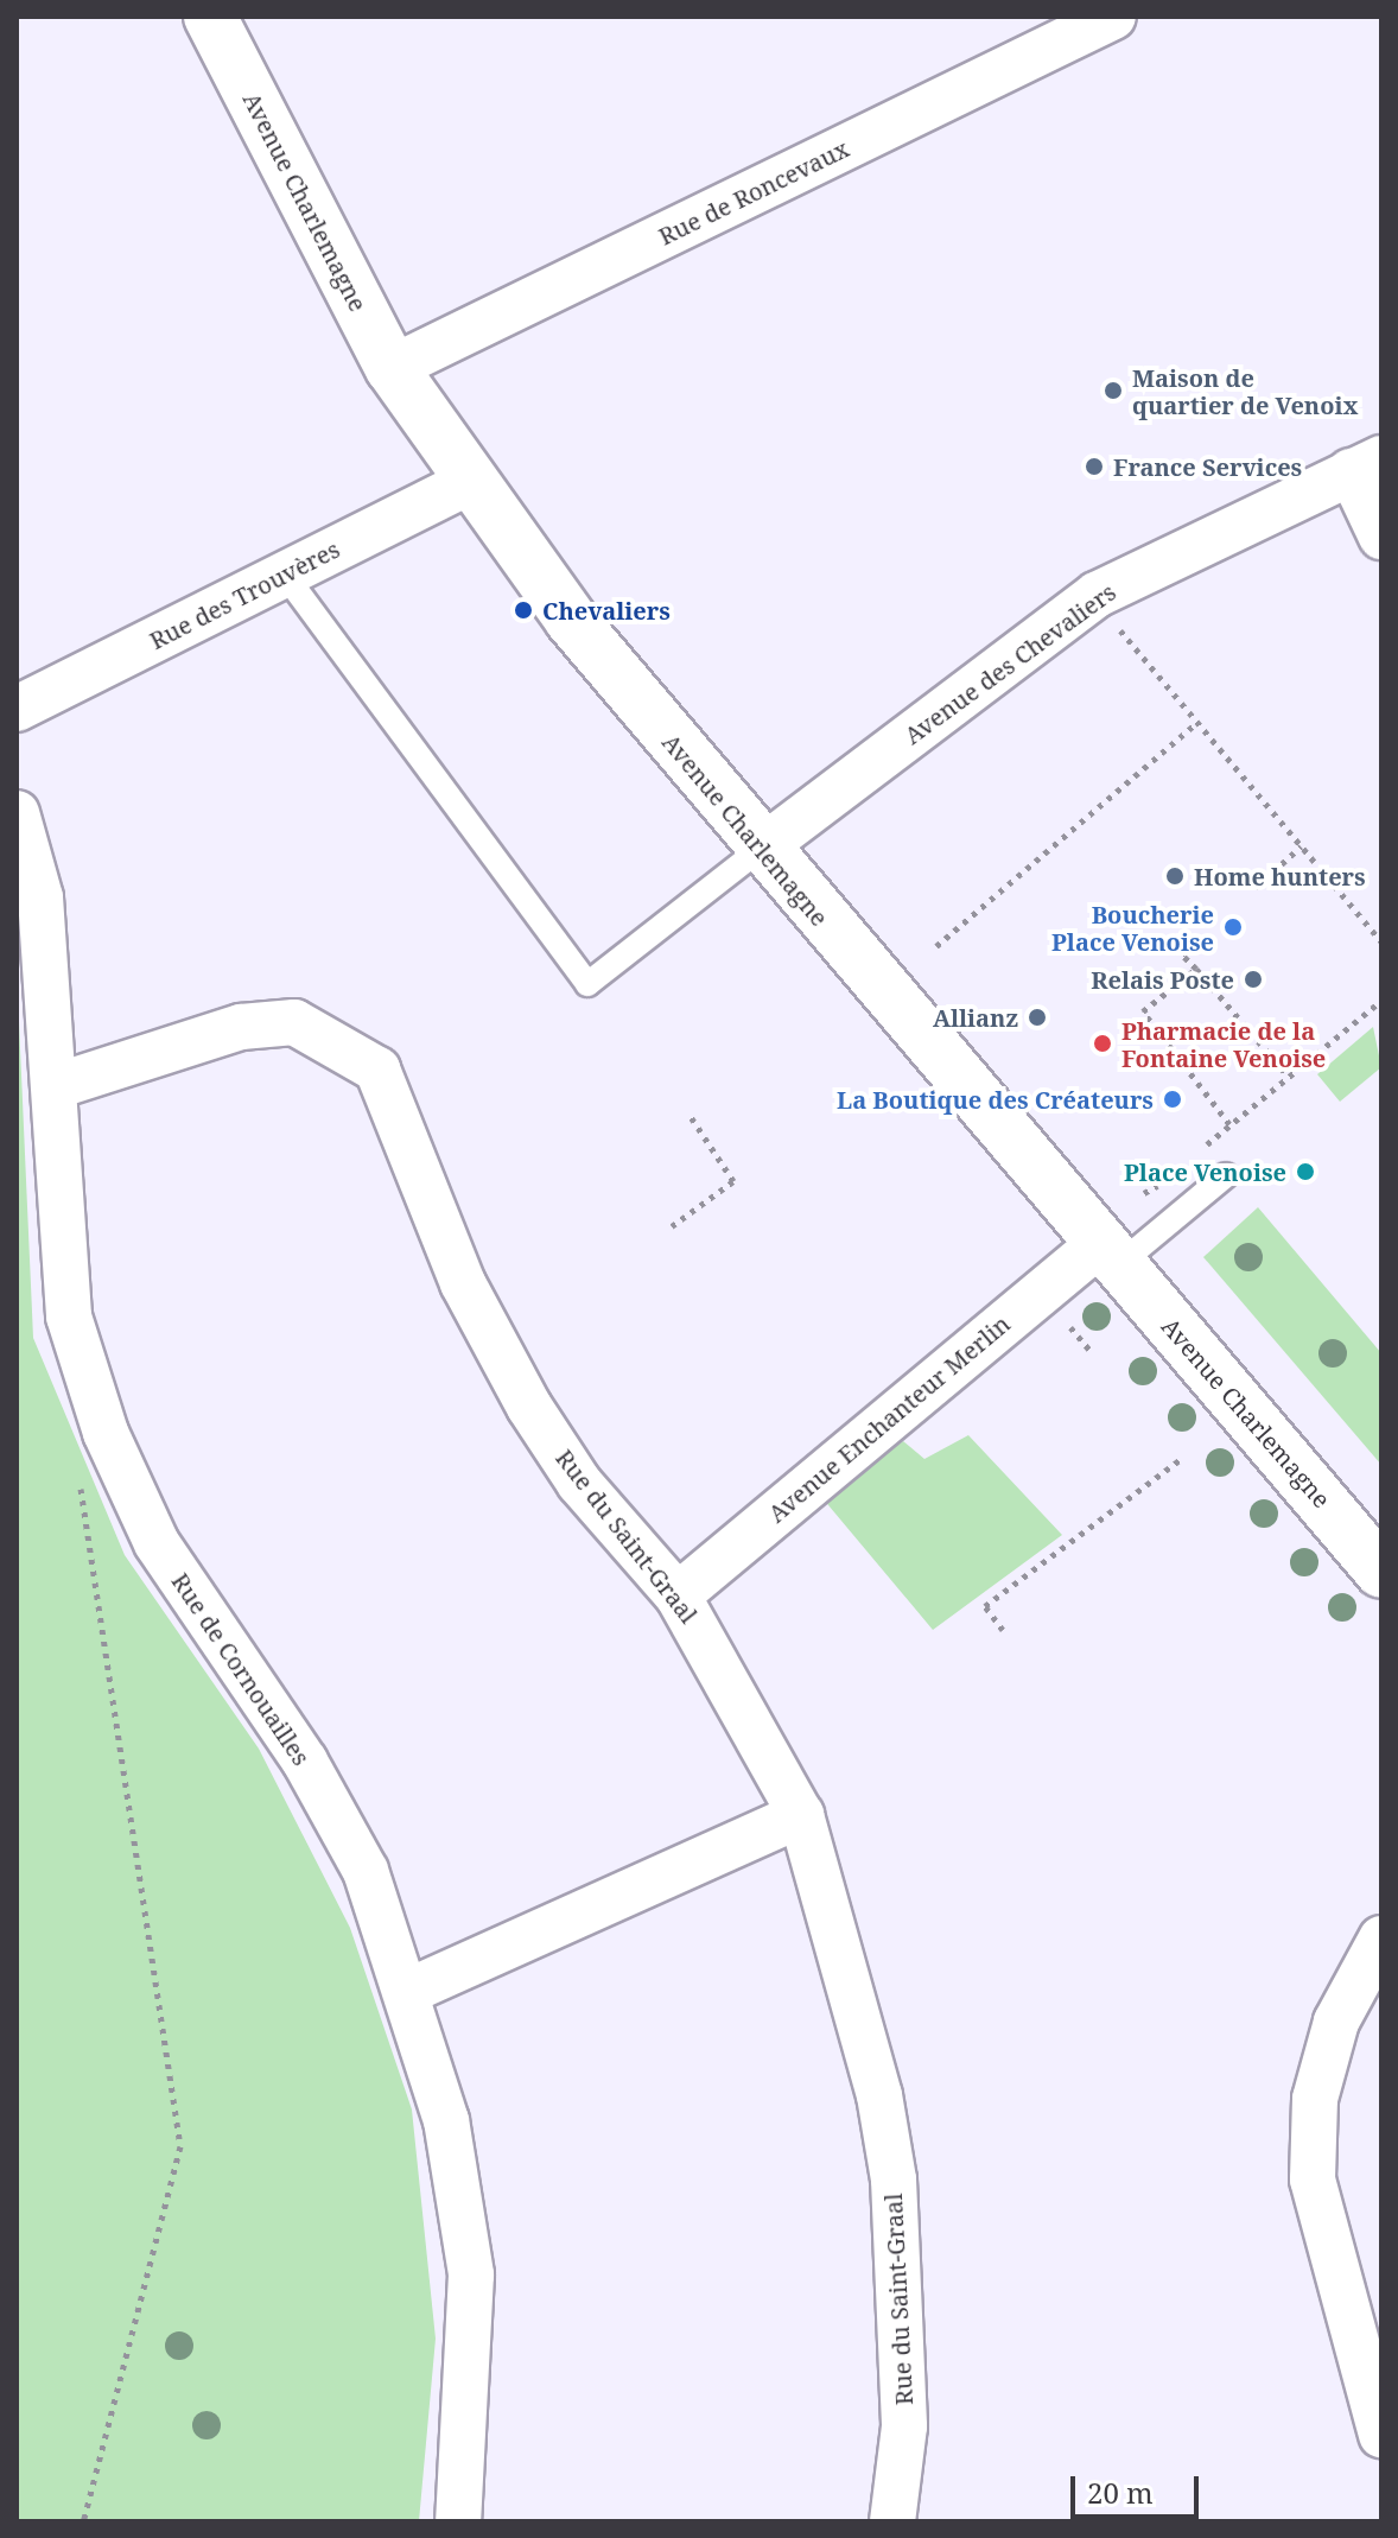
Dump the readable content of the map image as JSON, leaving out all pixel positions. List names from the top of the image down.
{
  "streets": {
    "street": [
      "Rue de Roncevaux",
      "Avenue Charlemagne",
      "Rue des Trouvères",
      "Avenue des Chevaliers",
      "Avenue Enchanteur Merlin",
      "Rue du Saint-Graal",
      "Rue de Cornouailles"
    ]
  },
  "crossings": [
    ["Rue de Roncevaux", "Avenue Charlemagne"],
    ["Avenue Charlemagne", "Rue des Trouvères"],
    ["Avenue Charlemagne", "Avenue des Chevaliers"],
    ["Avenue Charlemagne", "Avenue Enchanteur Merlin"],
    ["Avenue Enchanteur Merlin", "Rue du Saint-Graal"],
    ["Rue du Saint-Graal", "Rue de Cornouailles"]
  ],
  "places": [
    "Maison de quartier de Venoix",
    "France Services",
    "Chevaliers",
    "Home hunters",
    "Boucherie Place Venoise",
    "Relais Poste",
    "Allianz",
    "Pharmacie de la Fontaine Venoise",
    "La Boutique des Créateurs",
    "Place Venoise"
  ],
  "scale_bar": "20 m"
}
